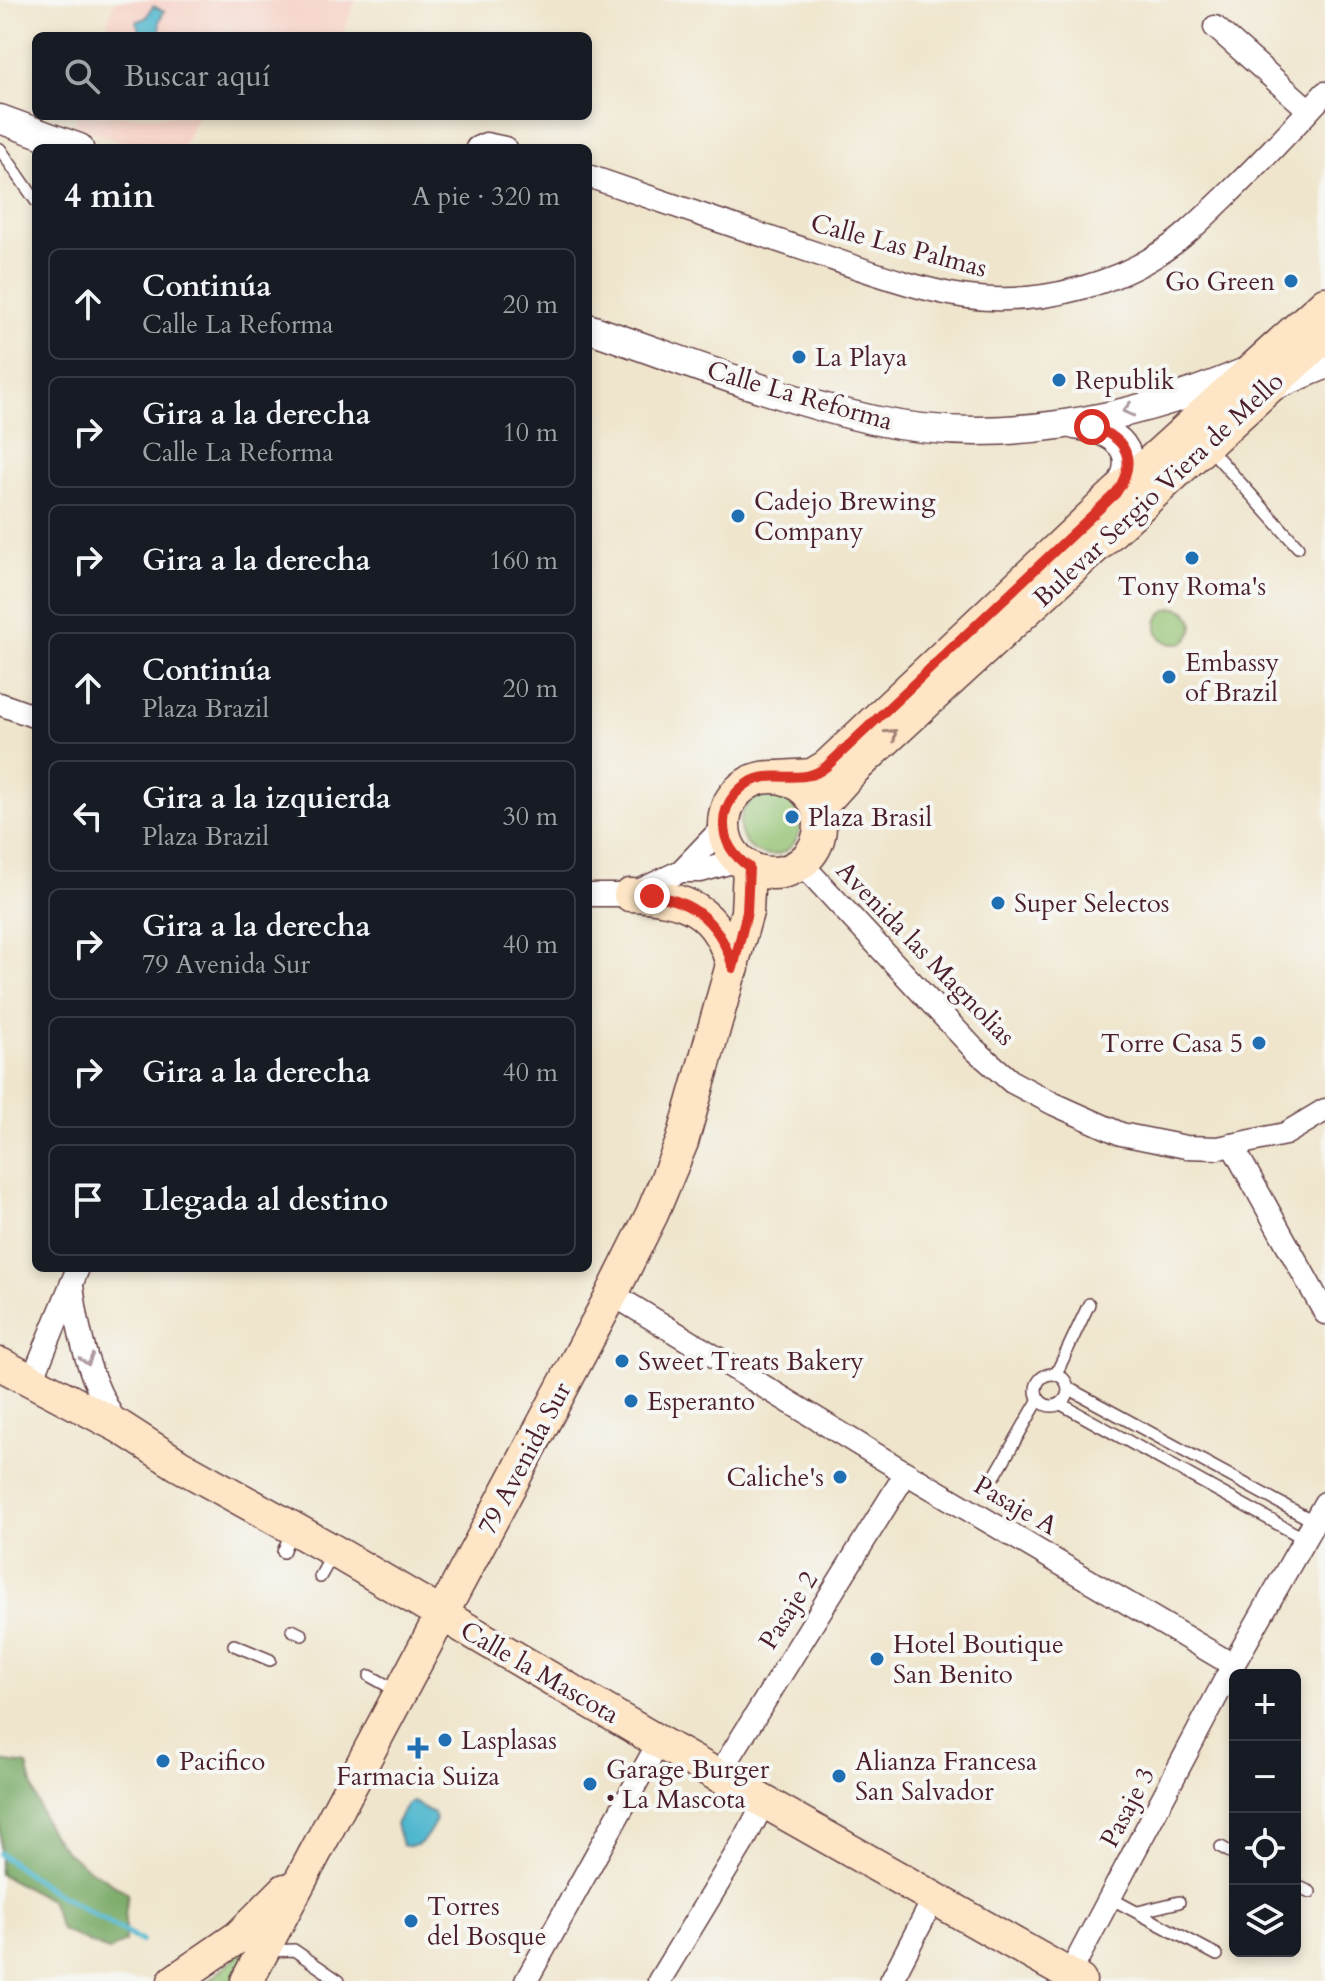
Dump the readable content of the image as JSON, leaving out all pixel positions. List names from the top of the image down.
{
  "streets": {
    "main road": ["Bulevar Sergio Viera de Mello", "79 Avenida Sur", "Calle la Mascota"],
    "street": [
      "Calle Las Palmas",
      "Calle La Reforma",
      "Avenida las Magnolias",
      "Pasaje A",
      "Pasaje 2",
      "Pasaje 3"
    ]
  },
  "crossings": [
    ["Calle La Reforma", "Bulevar Sergio Viera de Mello"],
    ["Bulevar Sergio Viera de Mello", "Avenida las Magnolias"],
    ["Bulevar Sergio Viera de Mello", "79 Avenida Sur"],
    ["Avenida las Magnolias", "79 Avenida Sur"],
    ["79 Avenida Sur", "Pasaje A"],
    ["79 Avenida Sur", "Calle la Mascota"],
    ["Pasaje A", "Pasaje 2"],
    ["Pasaje A", "Pasaje 3"],
    ["Pasaje 2", "Calle la Mascota"],
    ["Calle la Mascota", "Pasaje 3"]
  ],
  "places": {
    "other": [
      "Go Green",
      "La Playa",
      "Republik",
      "Cadejo Brewing Company",
      "Tony Roma's",
      "Embassy of Brazil",
      "Plaza Brasil",
      "Super Selectos",
      "Torre Casa 5",
      "Sweet Treats Bakery",
      "Esperanto",
      "Caliche's",
      "Hotel Boutique San Benito",
      "Lasplasas",
      "Pacifico",
      "Alianza Francesa San Salvador",
      "Garage Burger • La Mascota",
      "Torres del Bosque"
    ],
    "health": ["Farmacia Suiza"]
  },
  "page": {
    "search": "Buscar aquí",
    "heading": ["4 min", "A pie · 320 m"],
    "list": [
      ["Continúa", "Calle La Reforma", "20 m"],
      ["Gira a la derecha", "Calle La Reforma", "10 m"],
      ["Gira a la derecha", "160 m"],
      ["Continúa", "Plaza Brazil", "20 m"],
      ["Gira a la izquierda", "Plaza Brazil", "30 m"],
      ["Gira a la derecha", "79 Avenida Sur", "40 m"],
      ["Gira a la derecha", "40 m"],
      "Llegada al destino"
    ],
    "map_buttons": ["+", "−"]
  }
}
